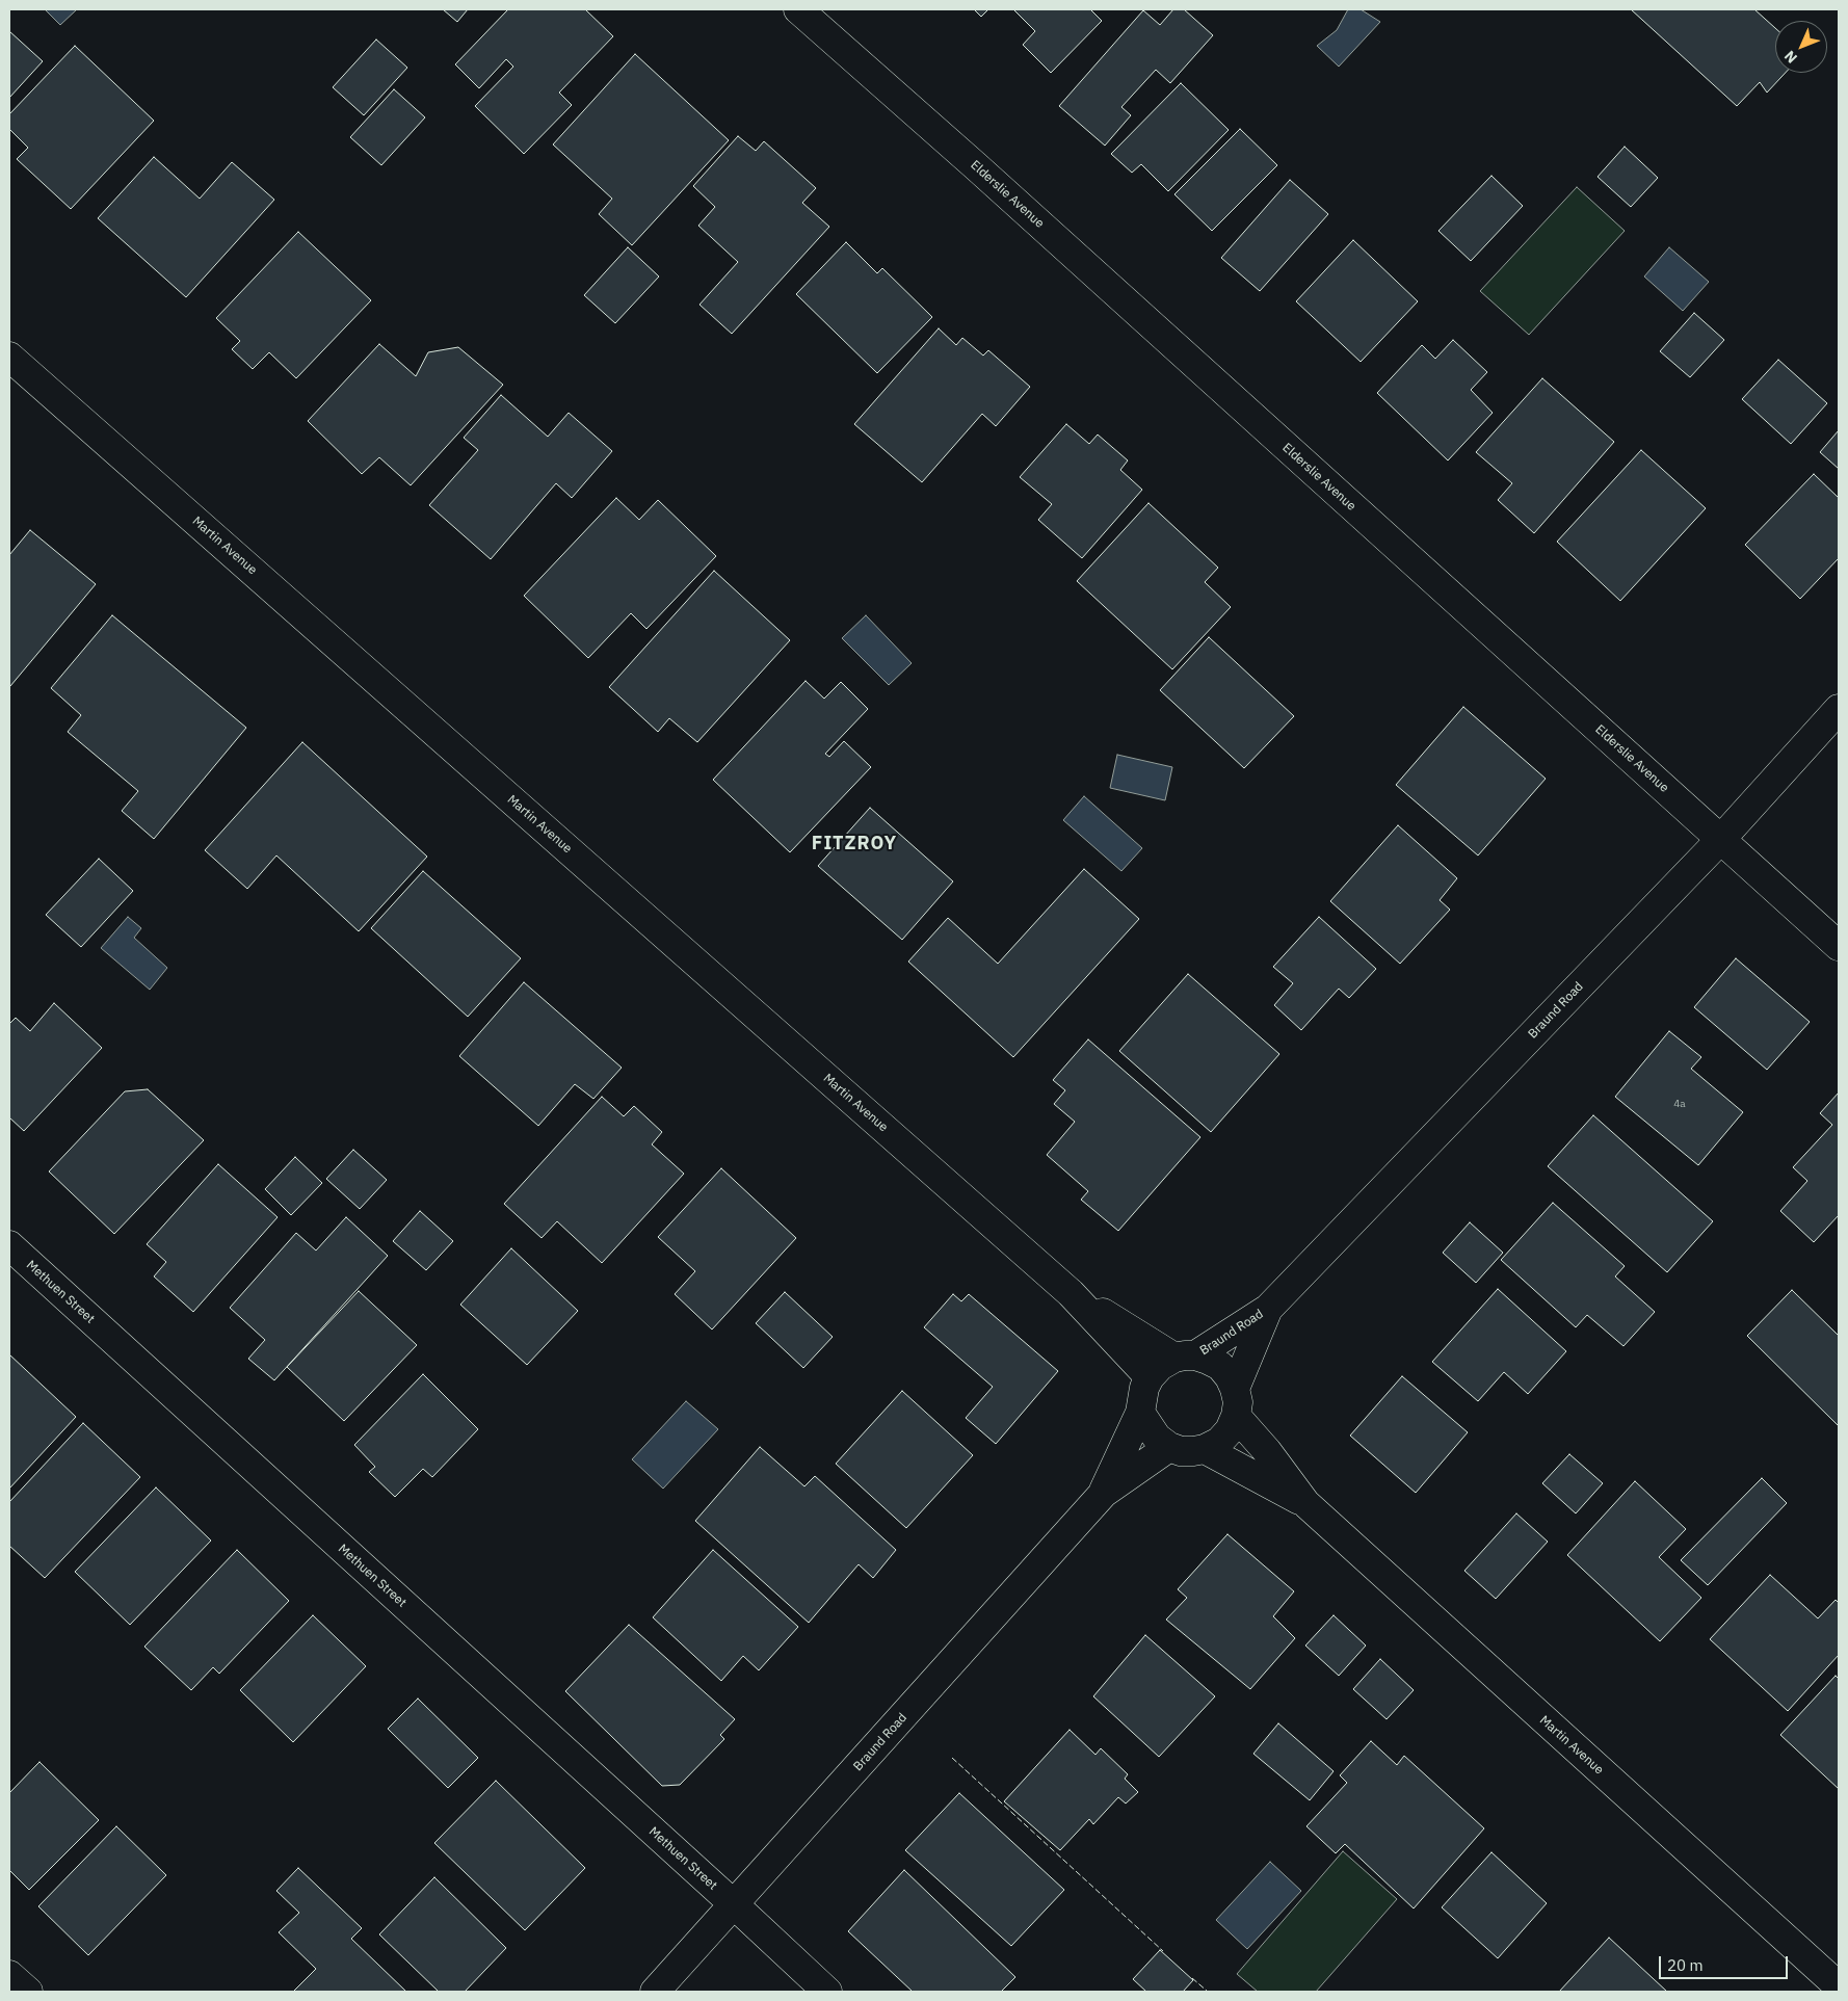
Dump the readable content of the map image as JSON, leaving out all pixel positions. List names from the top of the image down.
{
  "streets": {
    "street": [
      "Elderslie Avenue",
      "Martin Avenue",
      "Braund Road",
      "Methuen Street"
    ]
  },
  "crossings": [
    ["Elderslie Avenue", "Braund Road"],
    ["Martin Avenue", "Braund Road"],
    ["Braund Road", "Methuen Street"]
  ],
  "districts": ["FITZROY"],
  "house_numbers": ["4a"],
  "scale_bar": "20 m",
  "north": "bottom left"
}
